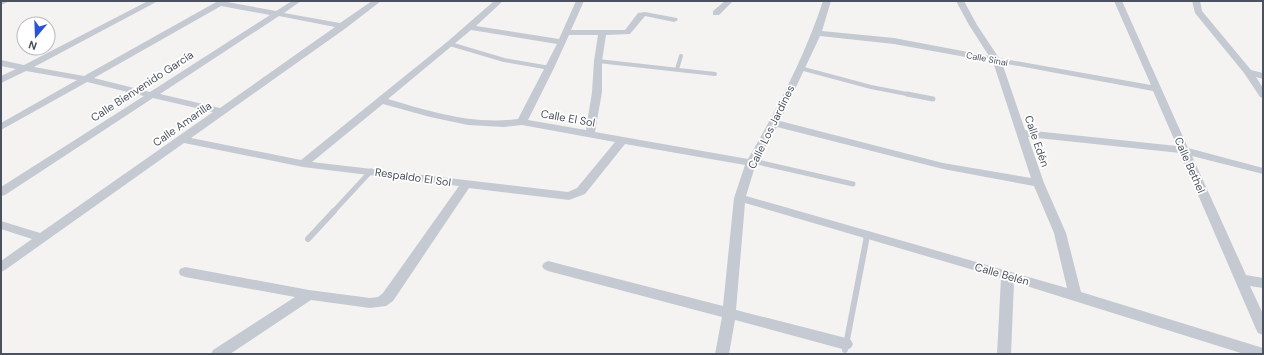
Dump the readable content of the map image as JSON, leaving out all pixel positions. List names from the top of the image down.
{
  "streets": {
    "street": [
      "Calle Sinaí",
      "Calle Bienvenido García",
      "Calle El Sol",
      "Calle Amarilla",
      "Calle Los Jardines",
      "Calle Edén",
      "Calle Bethel",
      "Respaldo El Sol",
      "Calle Belén"
    ]
  },
  "crossings": [
    ["Calle Sinaí", "Calle Los Jardines"],
    ["Calle Sinaí", "Calle Edén"],
    ["Calle Sinaí", "Calle Bethel"],
    ["Calle El Sol", "Calle Los Jardines"],
    ["Calle El Sol", "Respaldo El Sol"],
    ["Calle Amarilla", "Respaldo El Sol"],
    ["Calle Los Jardines", "Calle Belén"],
    ["Calle Edén", "Calle Belén"]
  ],
  "north": "bottom"
}
